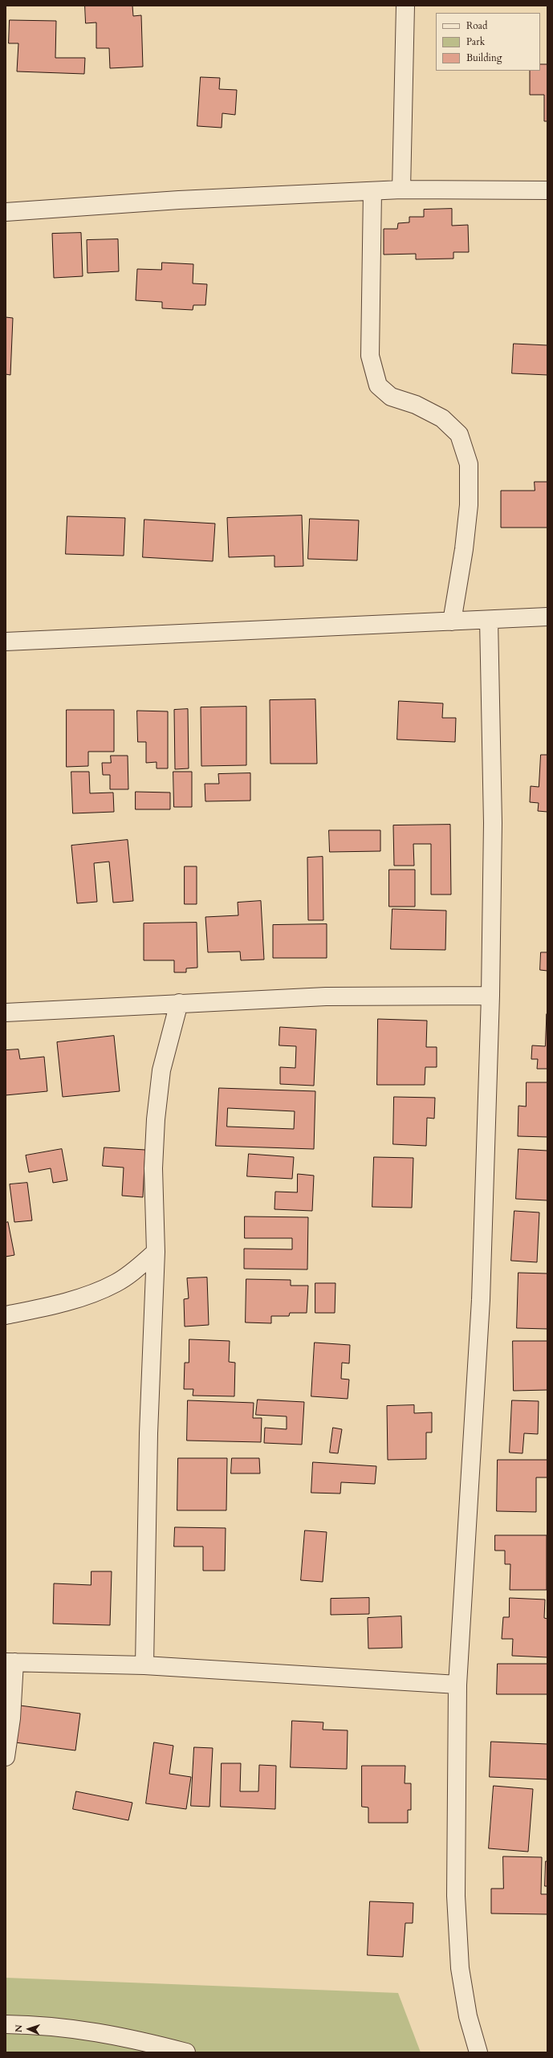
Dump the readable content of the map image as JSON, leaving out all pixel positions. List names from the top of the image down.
{
  "legend": ["Road", "Park", "Building"],
  "north": "left"
}
